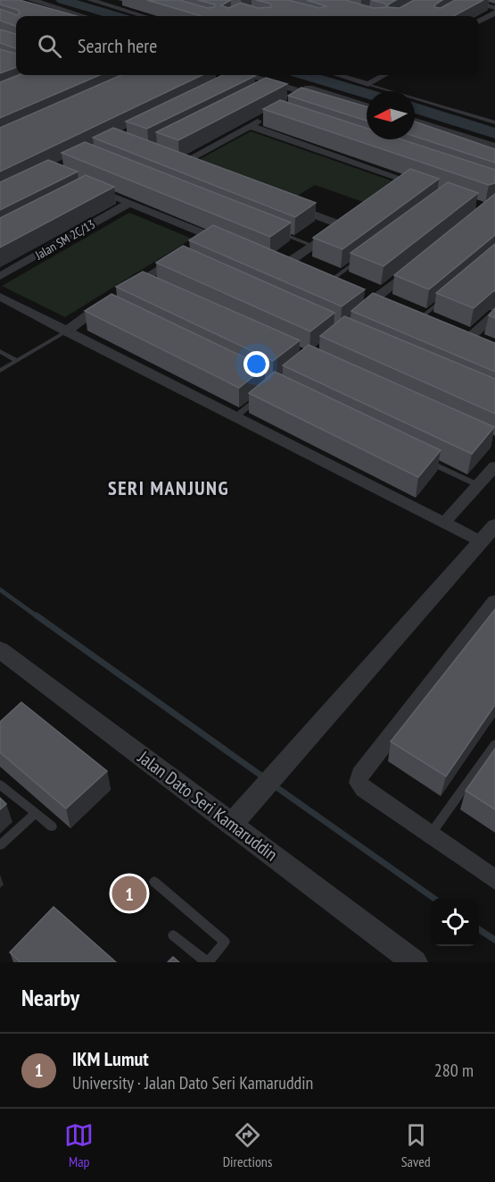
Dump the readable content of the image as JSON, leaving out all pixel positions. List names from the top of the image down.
{
  "streets": {
    "street": ["Jalan SM 2C/13", "Jalan Dato Seri Kamaruddin"]
  },
  "districts": ["SERI MANJUNG"],
  "north": "left",
  "page": {
    "search": "Search here",
    "pins": "1",
    "heading": "Nearby",
    "list": [
      {
        "mark": "1",
        "name": "IKM Lumut",
        "note": "University · Jalan Dato Seri Kamaruddin",
        "value": "280 m"
      }
    ],
    "nav": ["Map", "Directions", "Saved"]
  }
}
